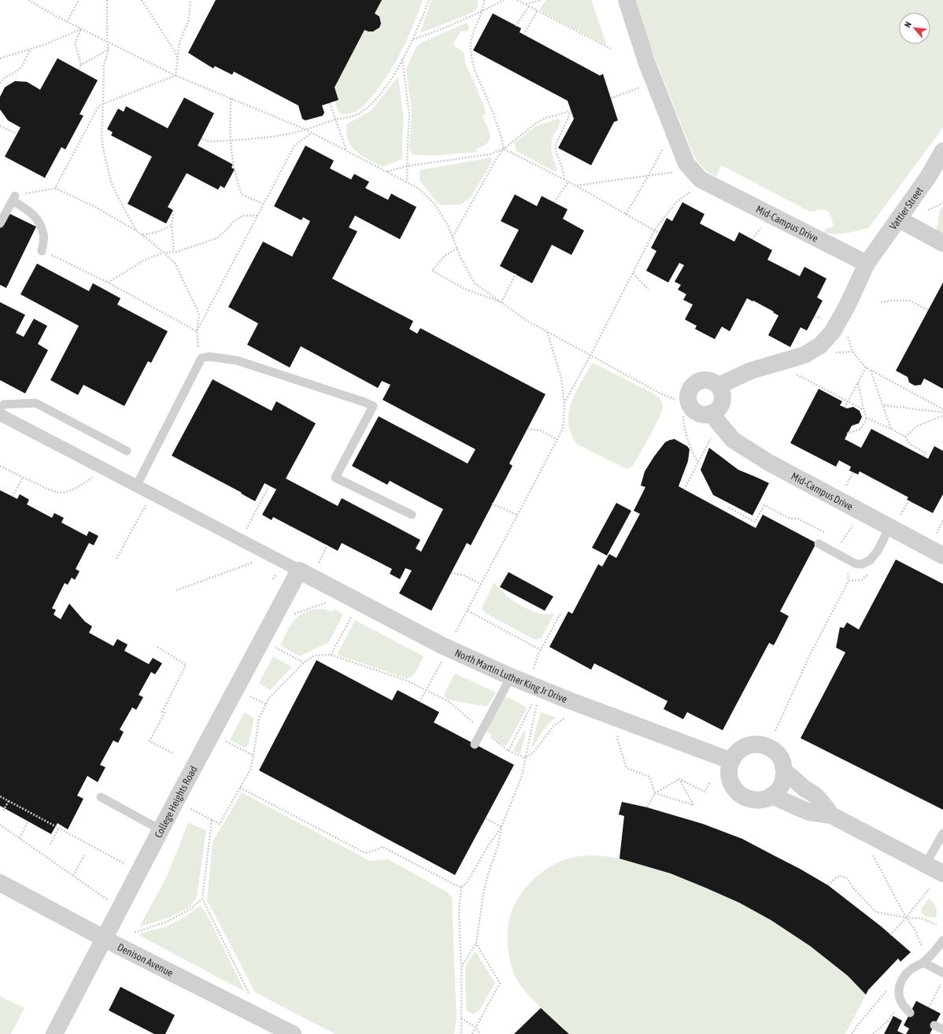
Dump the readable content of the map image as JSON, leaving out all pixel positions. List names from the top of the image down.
{
  "streets": {
    "street": [
      "Vattier Street",
      "Mid-Campus Drive",
      "North Martin Luther King Jr Drive",
      "College Heights Road",
      "Denison Avenue"
    ]
  },
  "crossings": [
    ["Vattier Street", "Mid-Campus Drive"],
    ["North Martin Luther King Jr Drive", "College Heights Road"],
    ["College Heights Road", "Denison Avenue"]
  ],
  "north": "top left"
}
